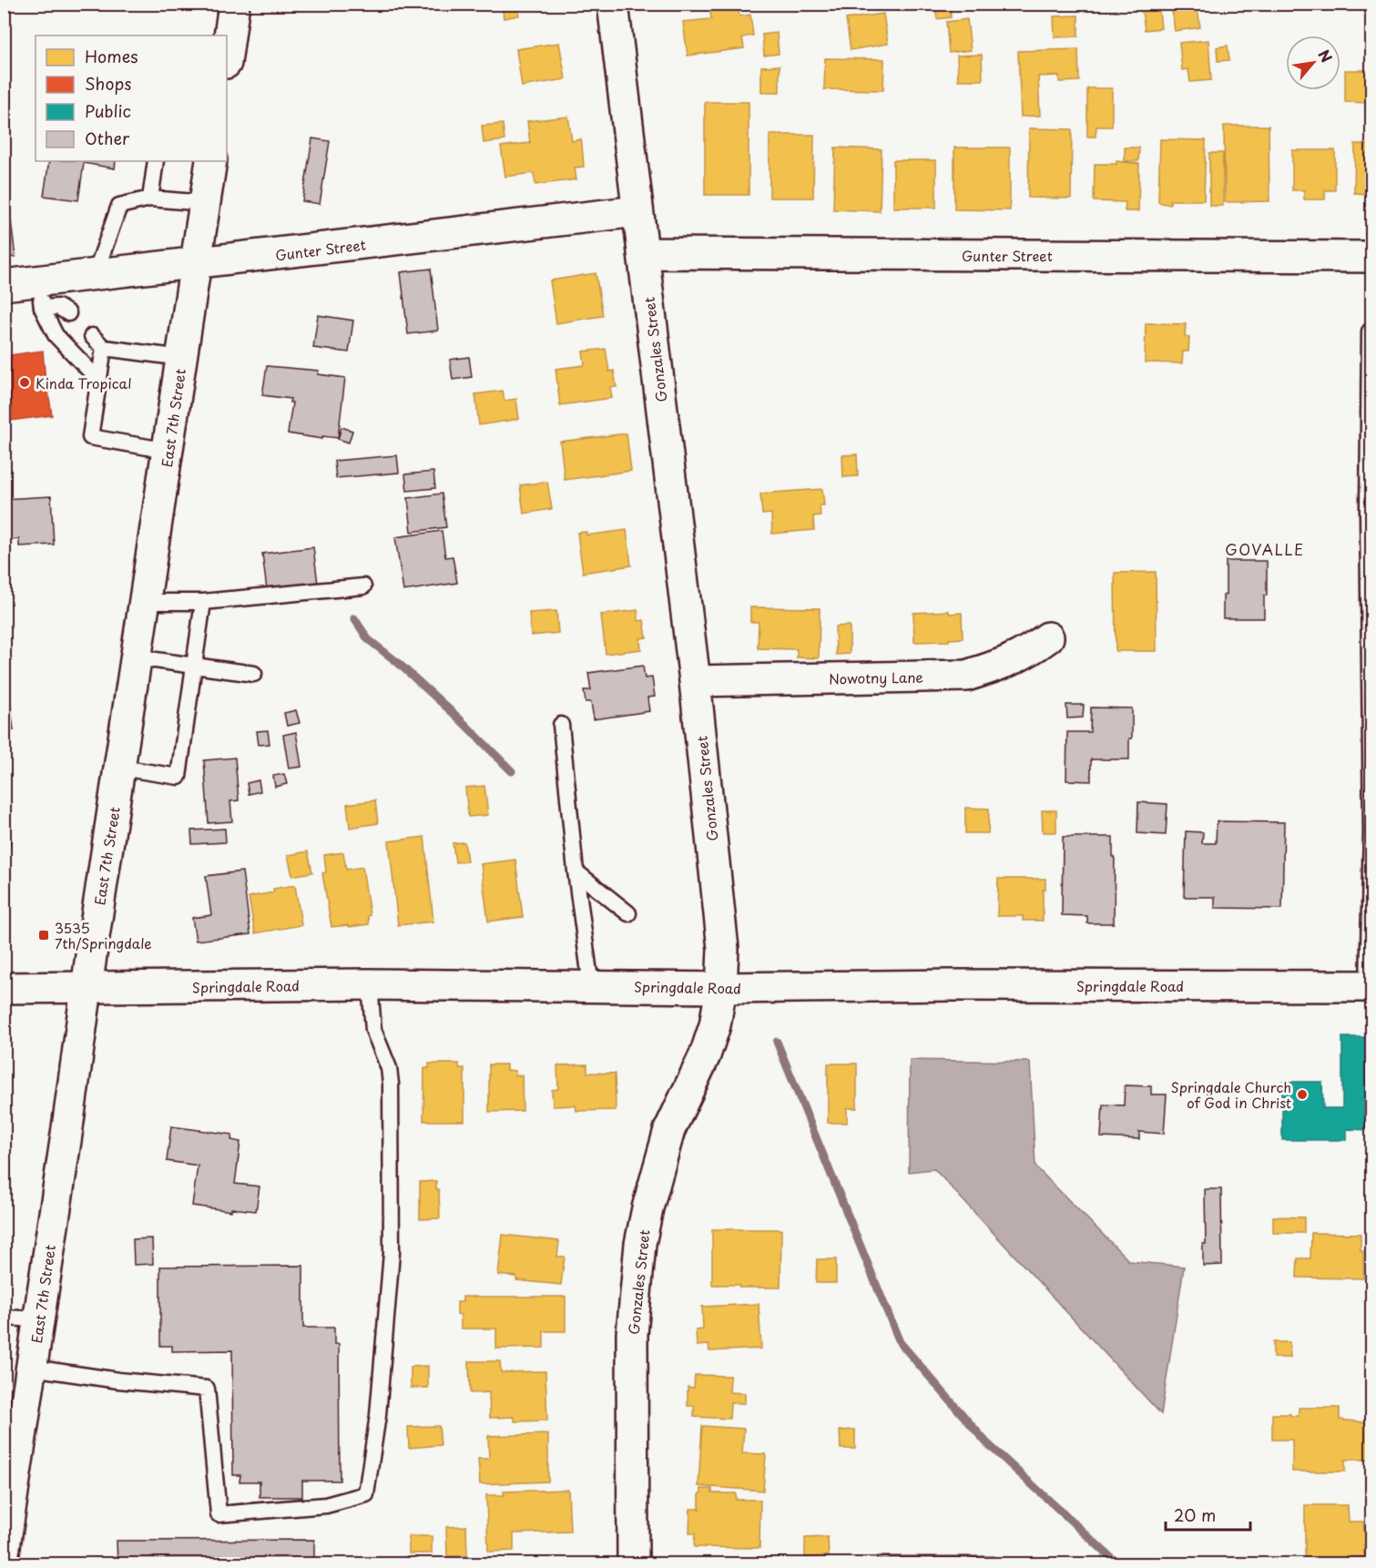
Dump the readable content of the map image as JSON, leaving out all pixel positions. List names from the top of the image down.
{
  "streets": {
    "street": [
      "Gunter Street",
      "Gonzales Street",
      "East 7th Street",
      "Nowotny Lane",
      "Springdale Road"
    ]
  },
  "crossings": [
    ["Gunter Street", "Gonzales Street"],
    ["Gunter Street", "East 7th Street"],
    ["Gonzales Street", "Nowotny Lane"],
    ["Gonzales Street", "Springdale Road"],
    ["East 7th Street", "Springdale Road"]
  ],
  "districts": ["GOVALLE"],
  "places": {
    "other": ["Kinda Tropical", "Springdale Church of God in Christ"],
    "transit": ["3535 7th/Springdale"]
  },
  "legend": [
    "Homes",
    "Shops",
    "Public",
    "Other"
  ],
  "scale_bar": "20 m",
  "north": "top right"
}
